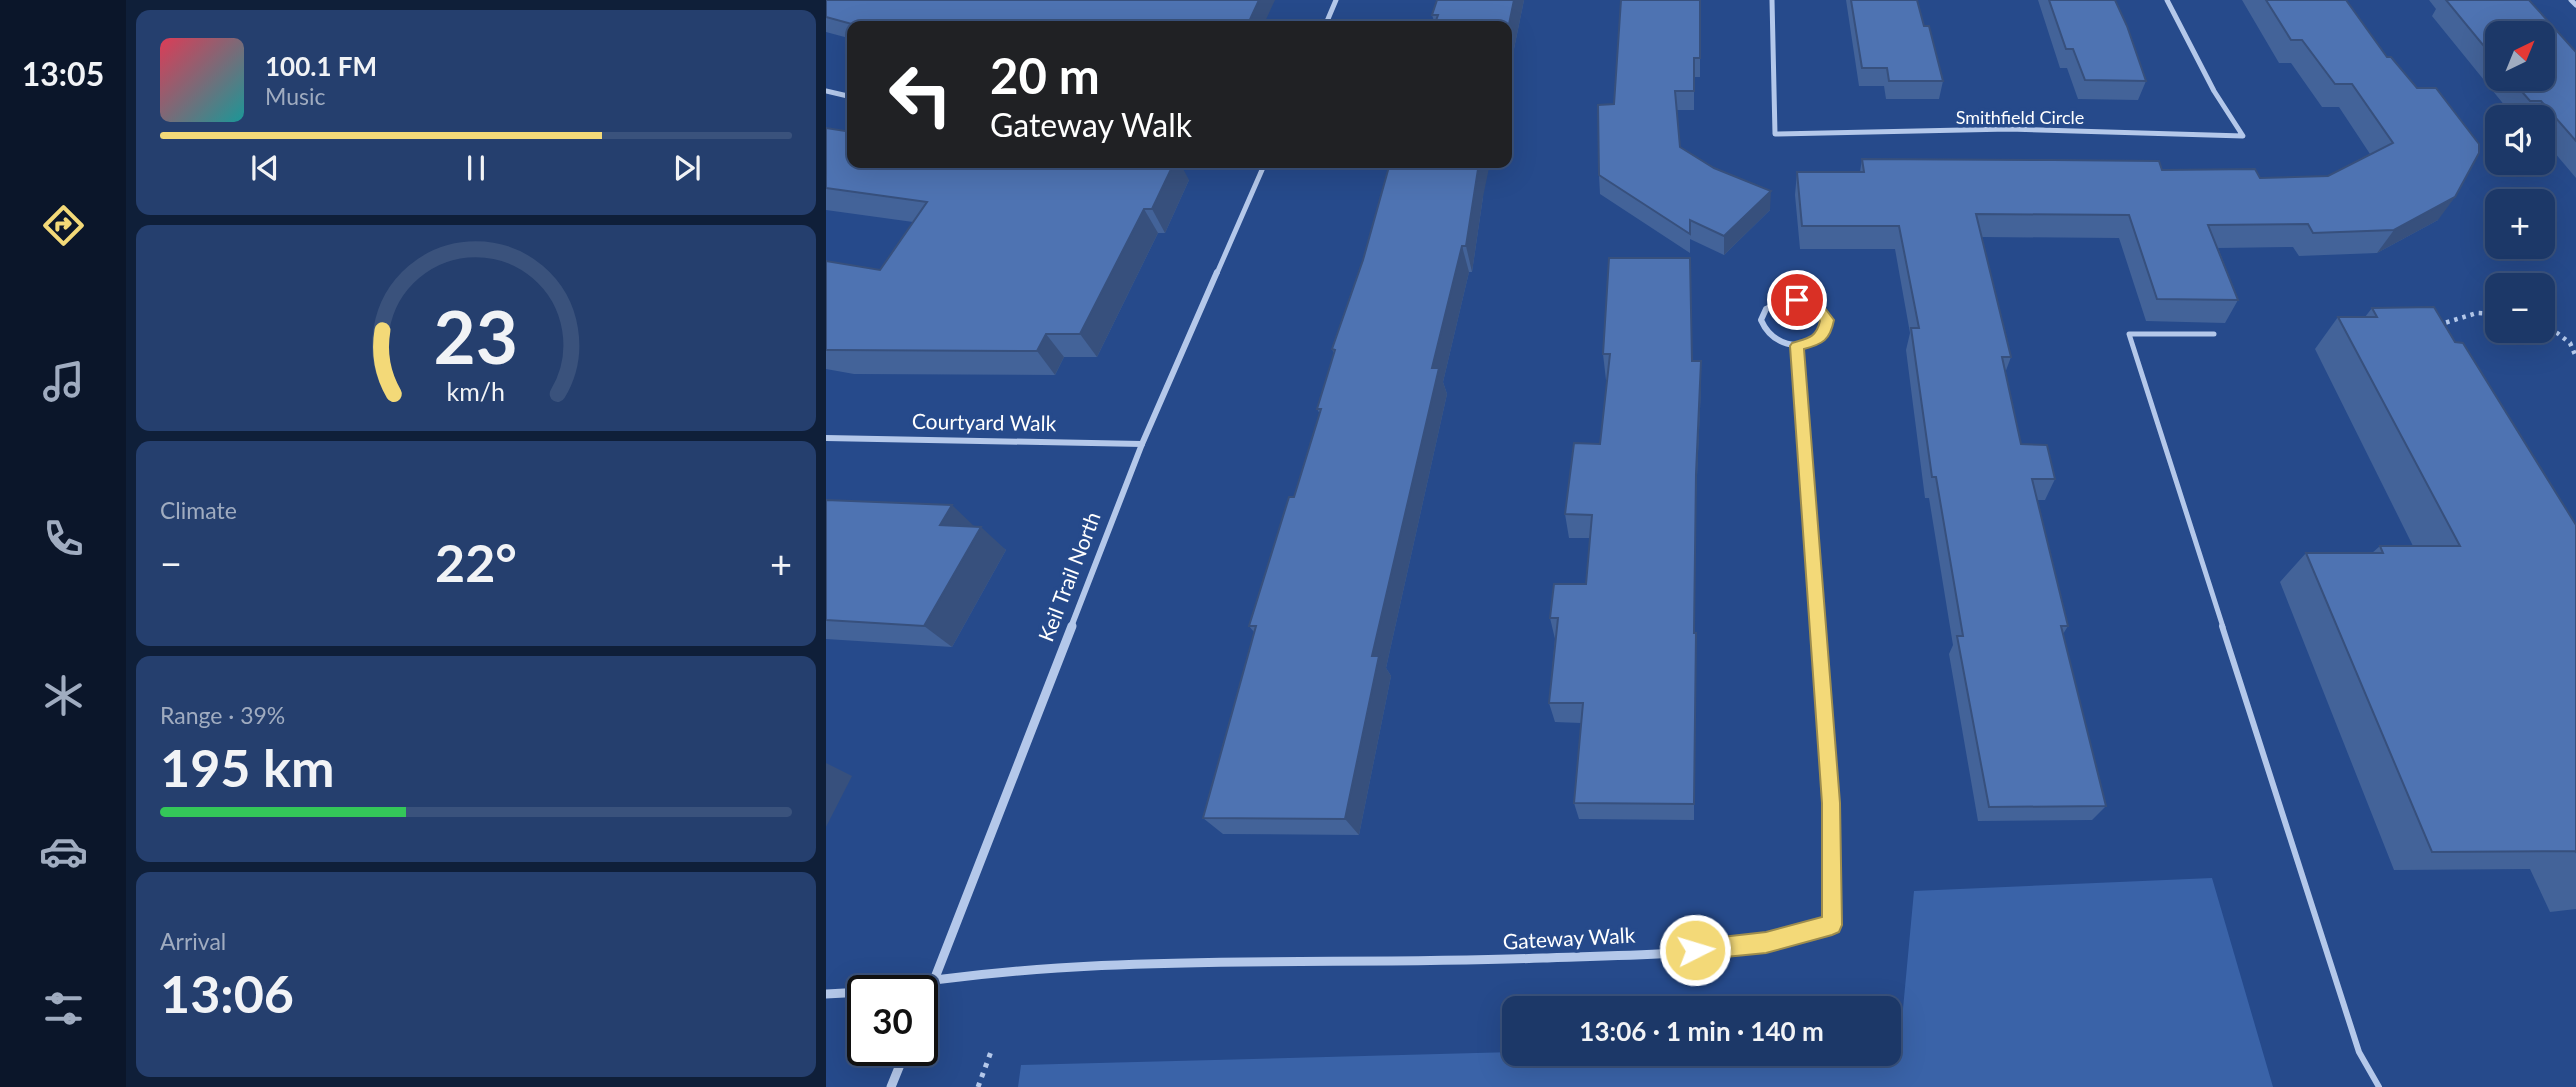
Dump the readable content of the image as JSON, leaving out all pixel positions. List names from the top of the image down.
{
  "streets": {
    "street": [
      "Smithfield Circle",
      "Courtyard Walk",
      "Keil Trail North",
      "Gateway Walk"
    ]
  },
  "crossings": [
    ["Courtyard Walk", "Keil Trail North"]
  ],
  "north": "top right",
  "page": {
    "tabs": "13:05",
    "map_buttons": ["+", "−"],
    "turn": ["20 m", "Gateway Walk"],
    "song": ["100.1 FM", "Music"],
    "tile": [
      "Climate",
      ["Range · 39%", "195 km"],
      ["Arrival", "13:06"]
    ],
    "heat": ["−", "22°", "+"],
    "limit": "30",
    "trip": "13:06 · 1 min · 140 m",
    "gauge": ["23", "km/h"]
  }
}
